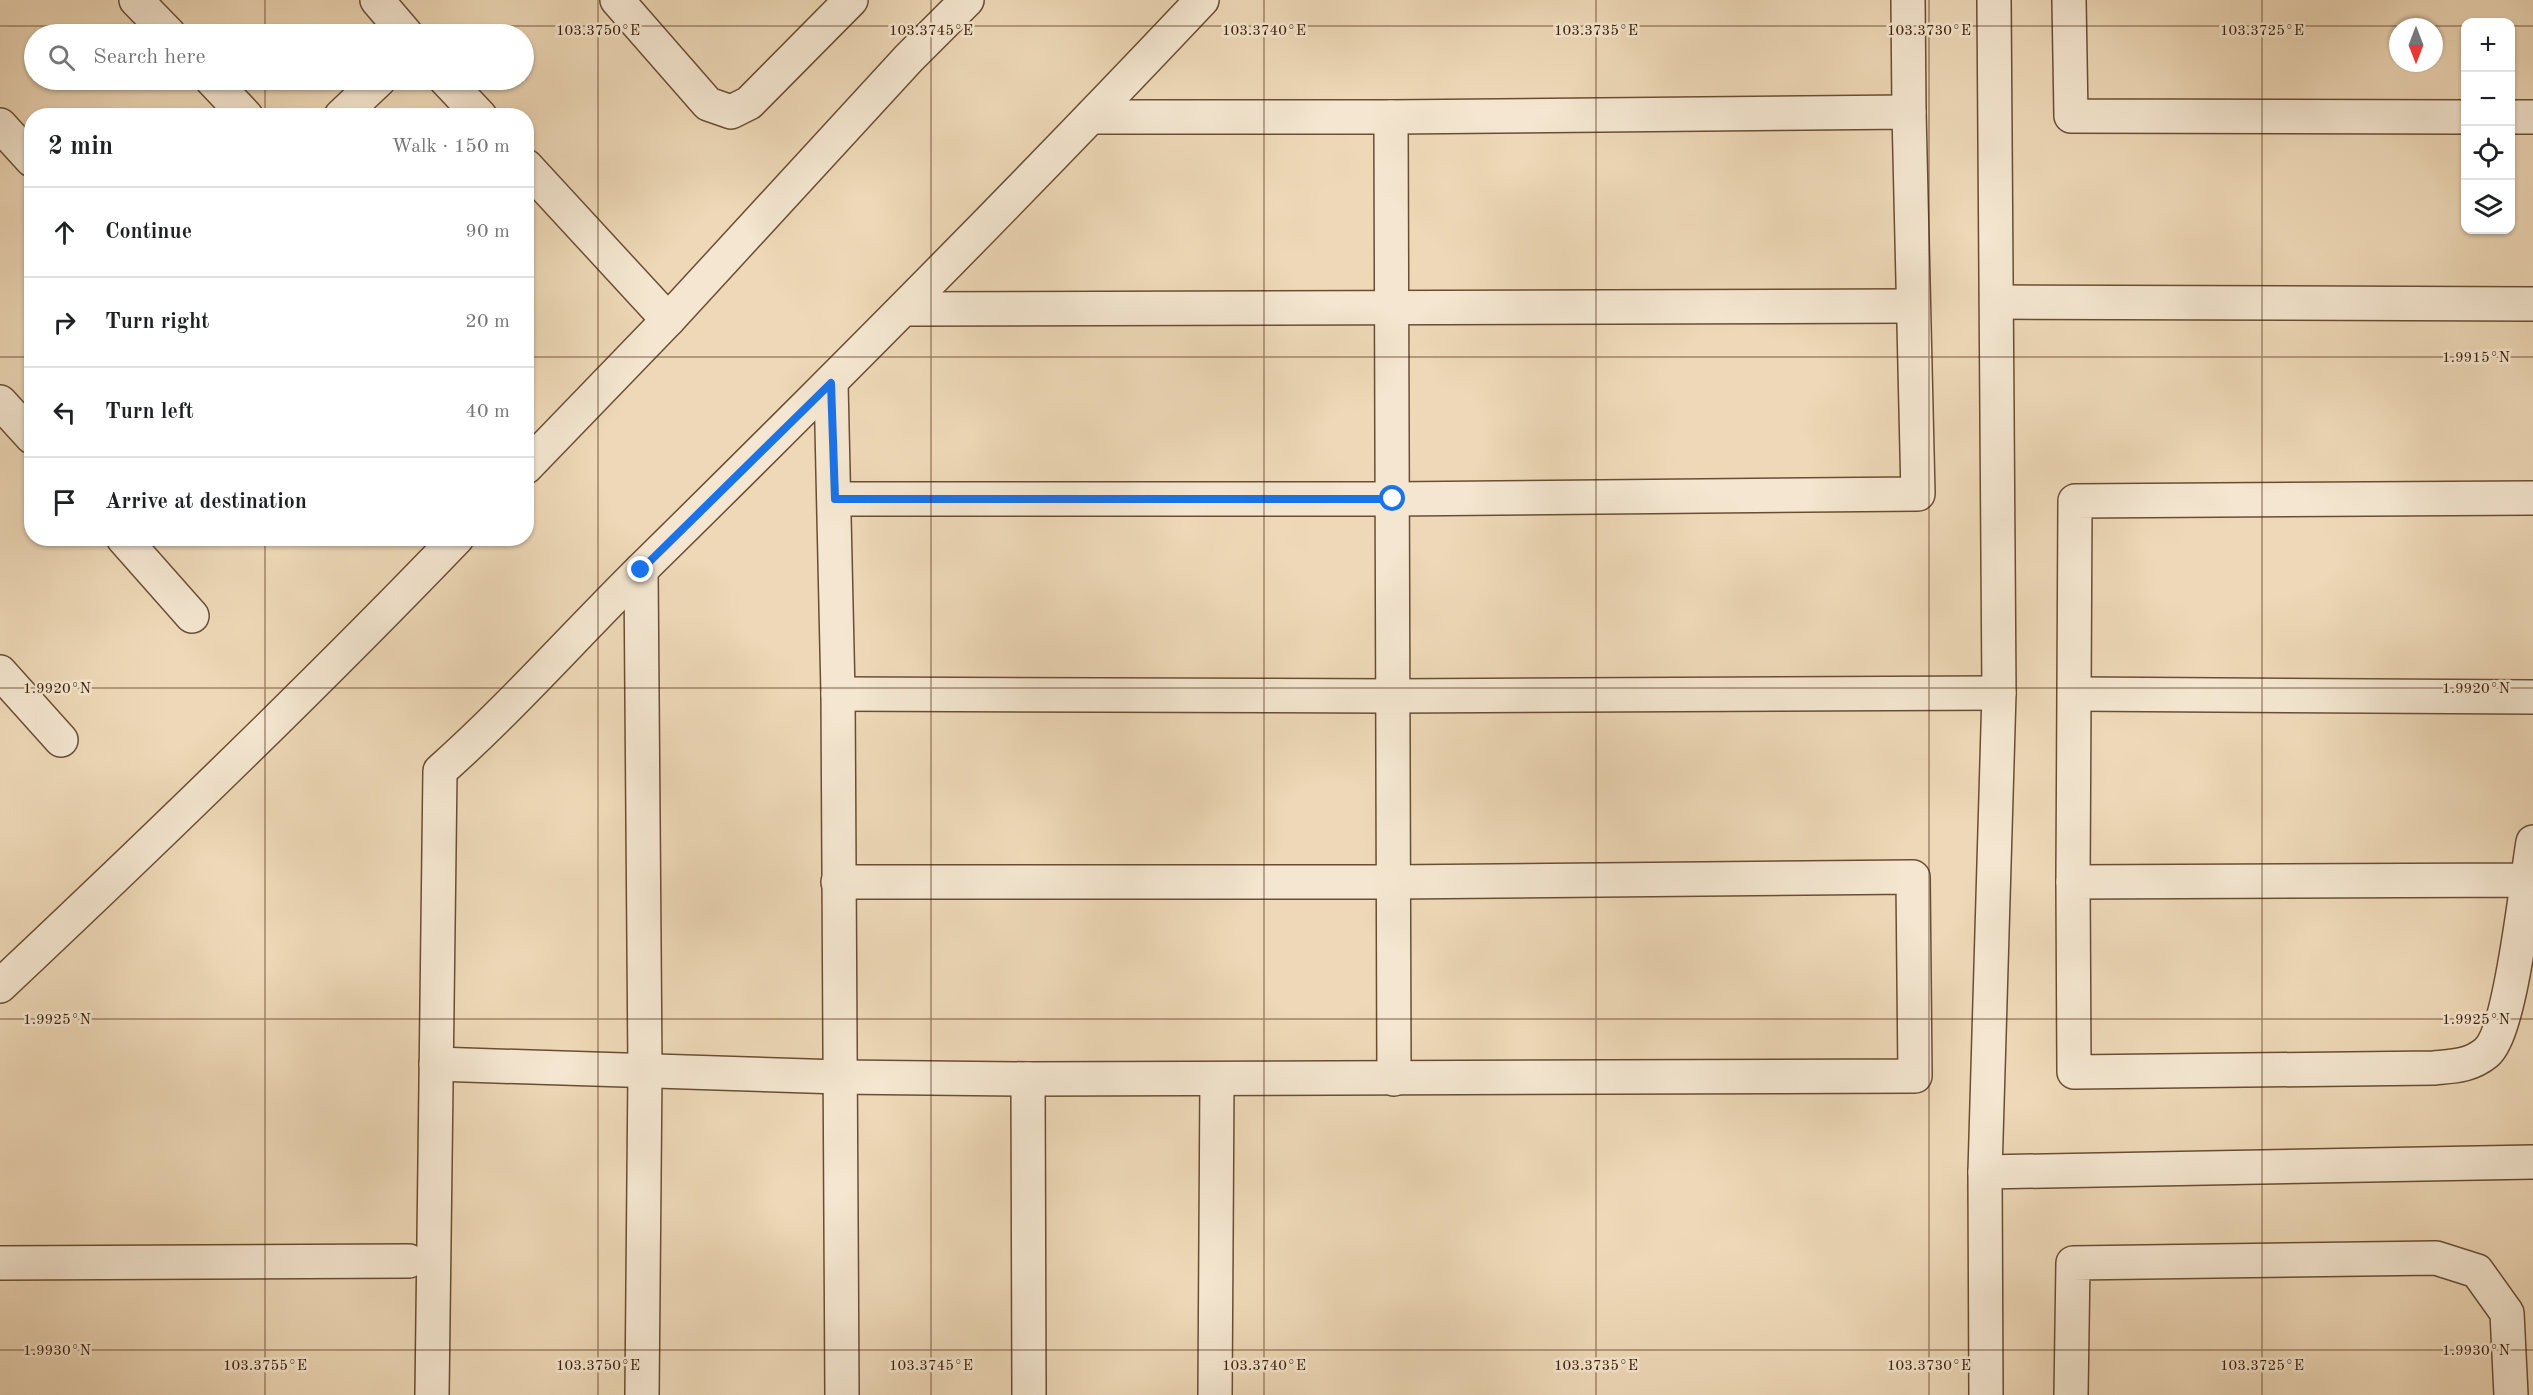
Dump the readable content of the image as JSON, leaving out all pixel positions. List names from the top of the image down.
{
  "north": "bottom",
  "page": {
    "map_buttons": ["+", "−"],
    "search": "Search here",
    "heading": ["2 min", "Walk · 150 m"],
    "list": [
      ["Continue", "90 m"],
      ["Turn right", "20 m"],
      ["Turn left", "40 m"],
      "Arrive at destination"
    ]
  },
  "coordinates": [
    "103.3750°E",
    "103.3745°E",
    "103.3740°E",
    "103.3735°E",
    "103.3730°E",
    "103.3725°E",
    "1.9915°N",
    "1.9920°N",
    "1.9925°N",
    "1.9930°N",
    "103.3755°E"
  ]
}
